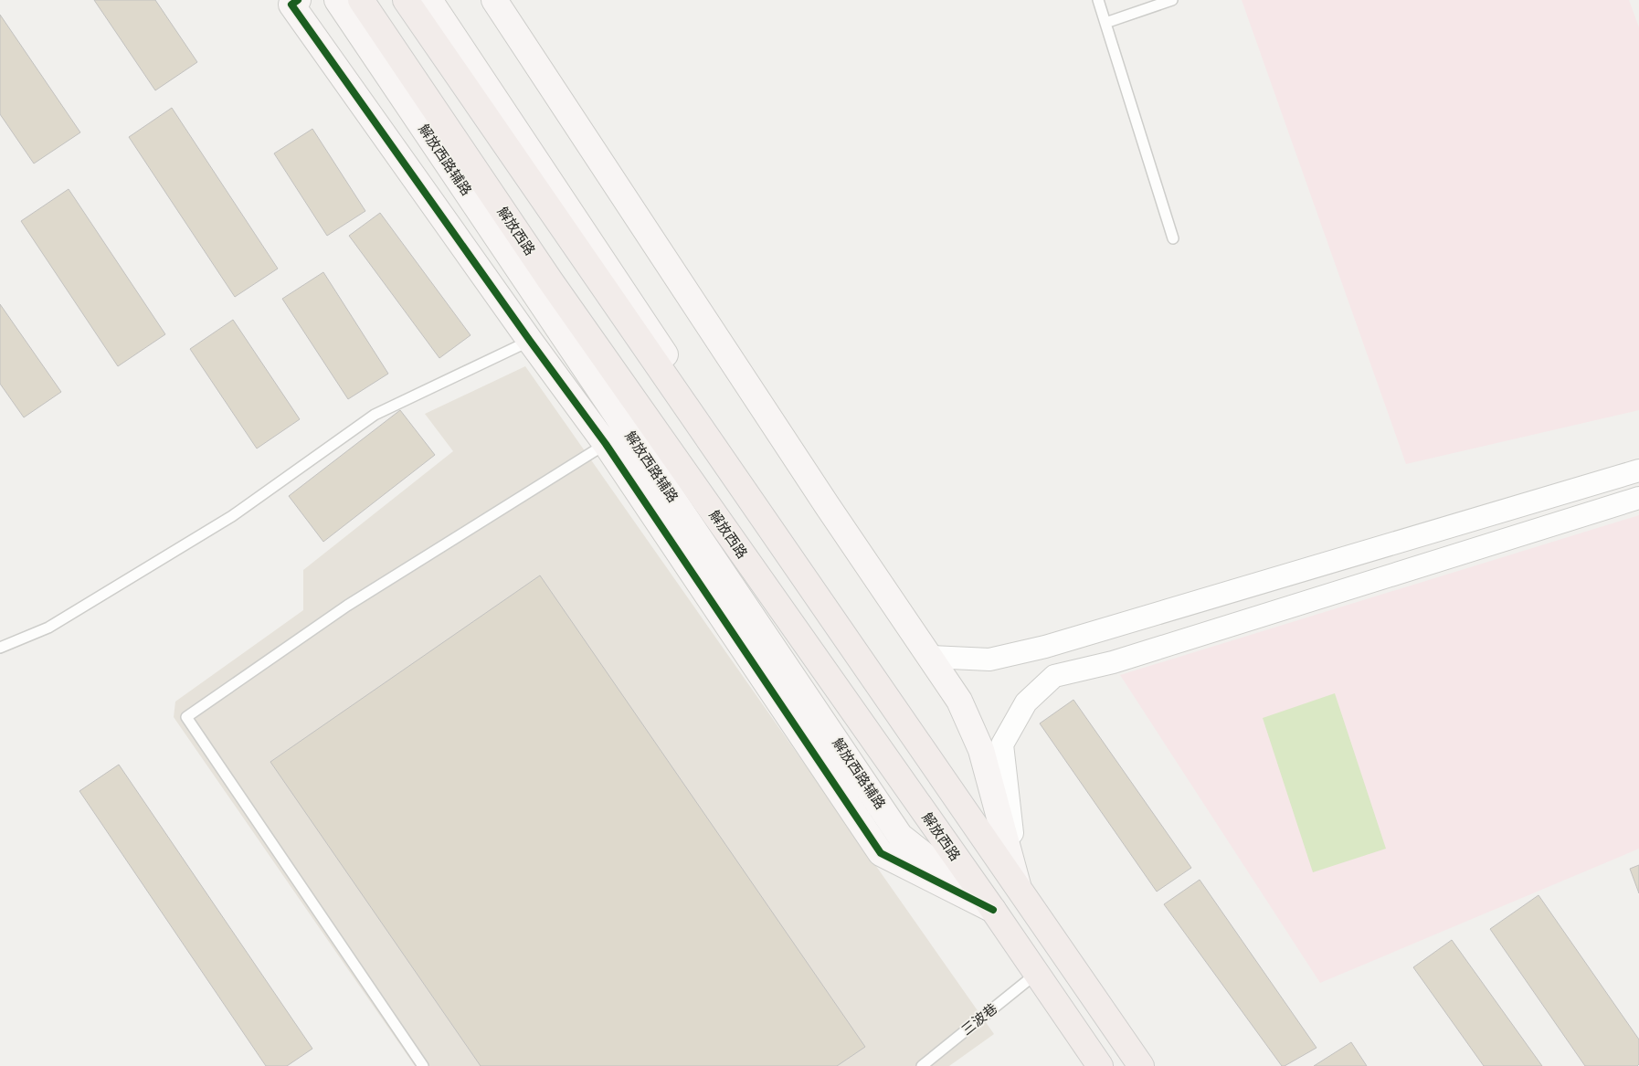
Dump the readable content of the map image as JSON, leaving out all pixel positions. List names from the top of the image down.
{
  "streets": {
    "main road": ["解放西路"],
    "street": ["解放西路辅路"],
    "lane": ["三波巷"]
  },
  "crossings": [
    ["解放西路辅路", "解放西路"],
    ["解放西路", "三波巷"]
  ]
}
